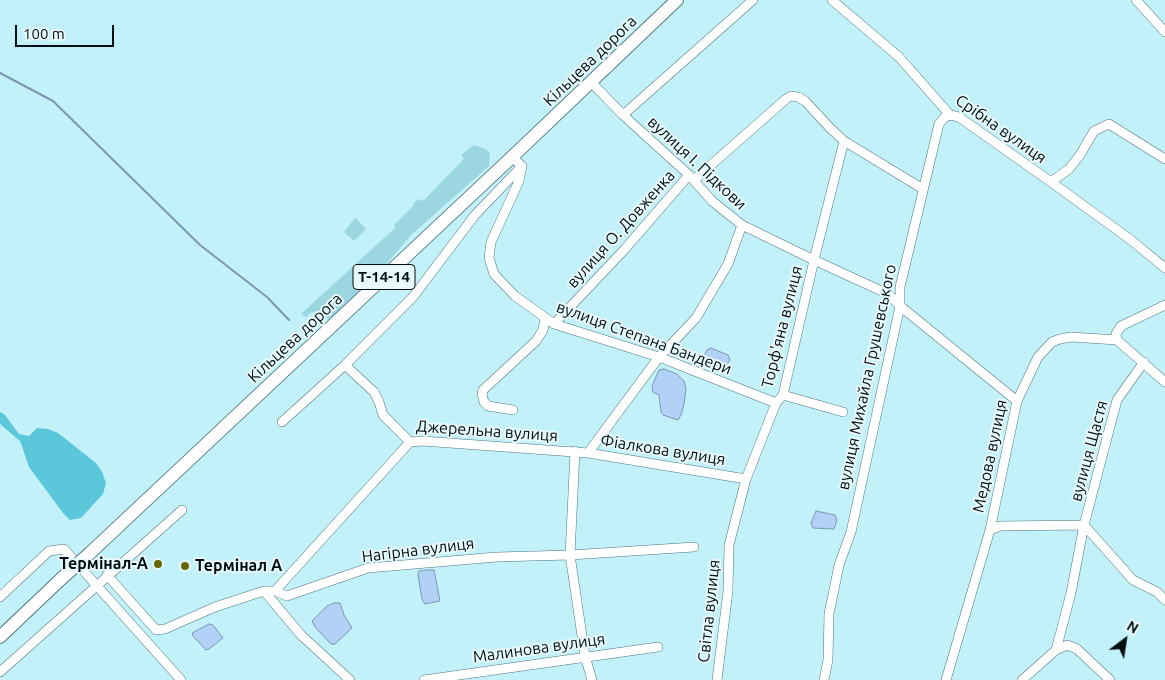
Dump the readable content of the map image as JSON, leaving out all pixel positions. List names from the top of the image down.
{
  "streets": {
    "highway": ["Кільцева дорога", "Т-14-14"],
    "street": [
      "Срібна вулиця",
      "вулиця І. Підкови",
      "вулиця О. Довженка",
      "Торф'яна вулиця",
      "вулиця Степана Бандери",
      "вулиця Михайла Грушевського",
      "Джерельна вулиця",
      "Фіалкова вулиця",
      "вулиця Щастя",
      "Медова вулиця",
      "Нагірна вулиця",
      "Світла вулиця",
      "Малинова вулиця"
    ]
  },
  "crossings": [
    ["Кільцева дорога", "вулиця І. Підкови"],
    ["Кільцева дорога", "вулиця Степана Бандери"],
    ["Срібна вулиця", "вулиця Михайла Грушевського"],
    ["вулиця І. Підкови", "вулиця О. Довженка"],
    ["вулиця І. Підкови", "Торф'яна вулиця"],
    ["вулиця І. Підкови", "вулиця Михайла Грушевського"],
    ["вулиця І. Підкови", "Медова вулиця"],
    ["вулиця О. Довженка", "Торф'яна вулиця"],
    ["вулиця О. Довженка", "вулиця Степана Бандери"],
    ["Торф'яна вулиця", "вулиця Степана Бандери"],
    ["Торф'яна вулиця", "Фіалкова вулиця"],
    ["Торф'яна вулиця", "Світла вулиця"],
    ["Джерельна вулиця", "Фіалкова вулиця"]
  ],
  "places": ["Термінал-А", "Термінал А"],
  "scale_bar": "100 m",
  "north": "top right"
}
